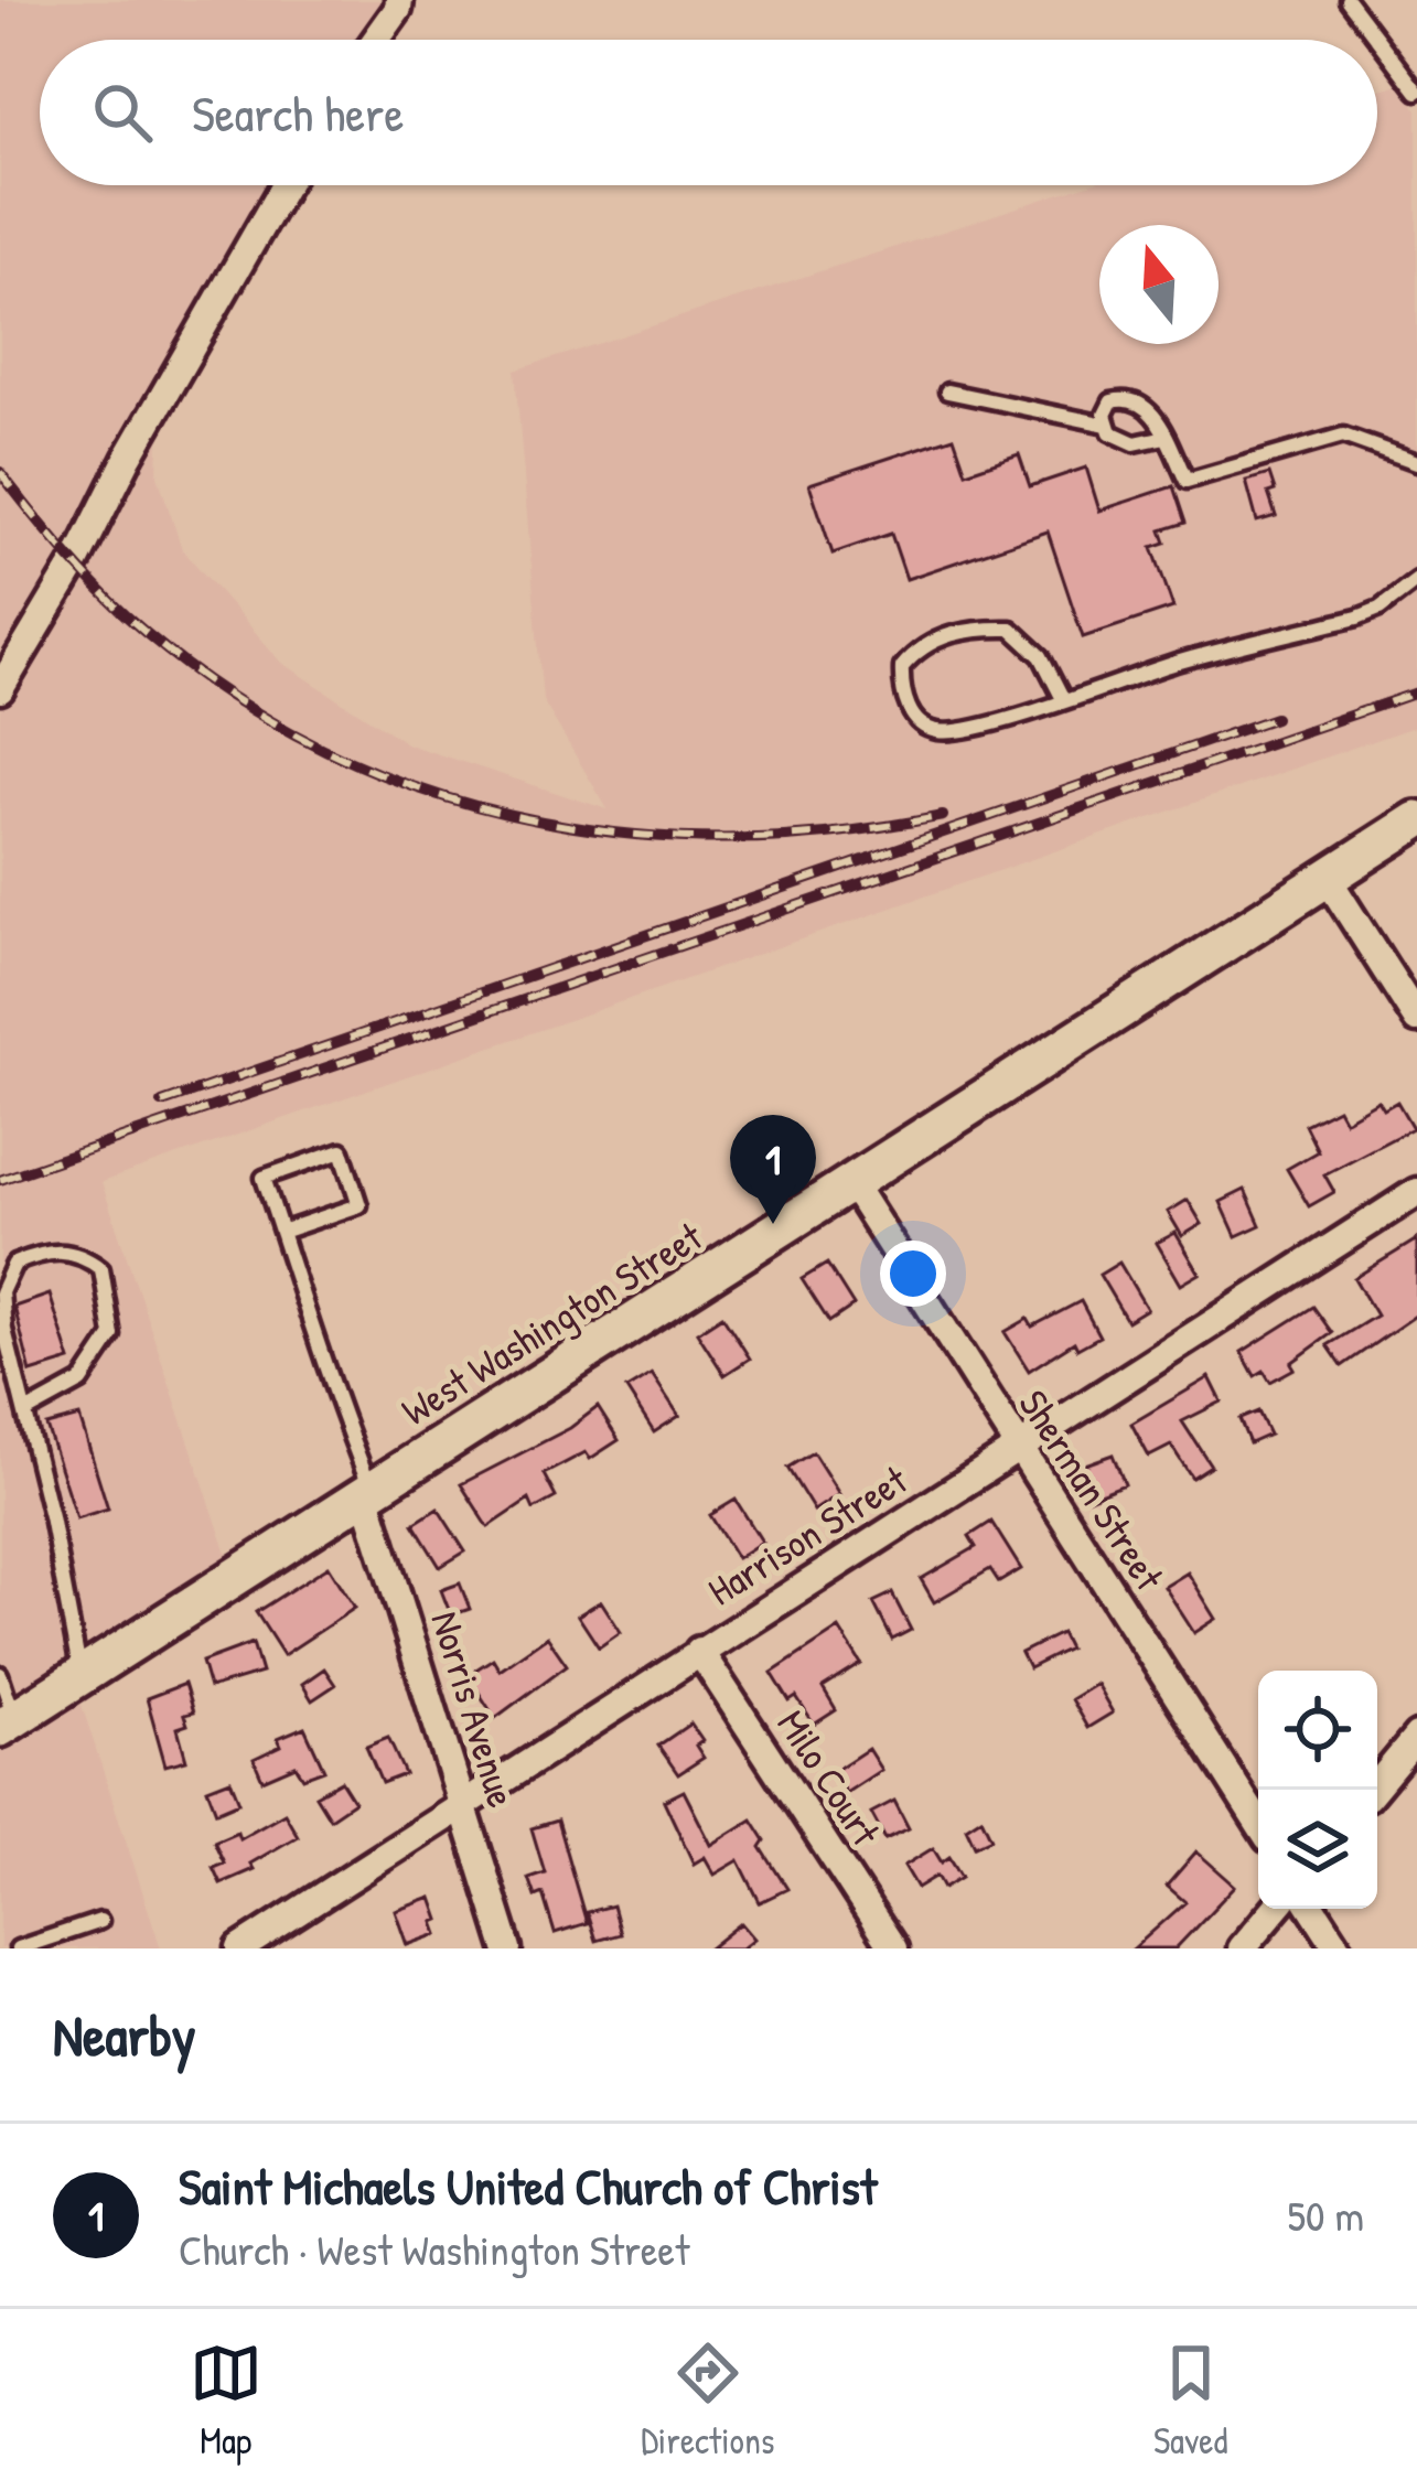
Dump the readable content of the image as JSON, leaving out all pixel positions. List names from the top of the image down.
{
  "streets": {
    "main road": ["West Washington Street"],
    "street": [
      "Sherman Street",
      "Harrison Street",
      "Norris Avenue",
      "Milo Court"
    ]
  },
  "crossings": [
    ["West Washington Street", "Sherman Street"],
    ["West Washington Street", "Norris Avenue"],
    ["Sherman Street", "Harrison Street"],
    ["Harrison Street", "Norris Avenue"],
    ["Harrison Street", "Milo Court"]
  ],
  "north": "top",
  "page": {
    "search": "Search here",
    "pins": "1",
    "heading": "Nearby",
    "list": [
      {
        "mark": "1",
        "name": "Saint Michaels United Church of Christ",
        "note": "Church · West Washington Street",
        "value": "50 m"
      }
    ],
    "nav": ["Map", "Directions", "Saved"]
  }
}
